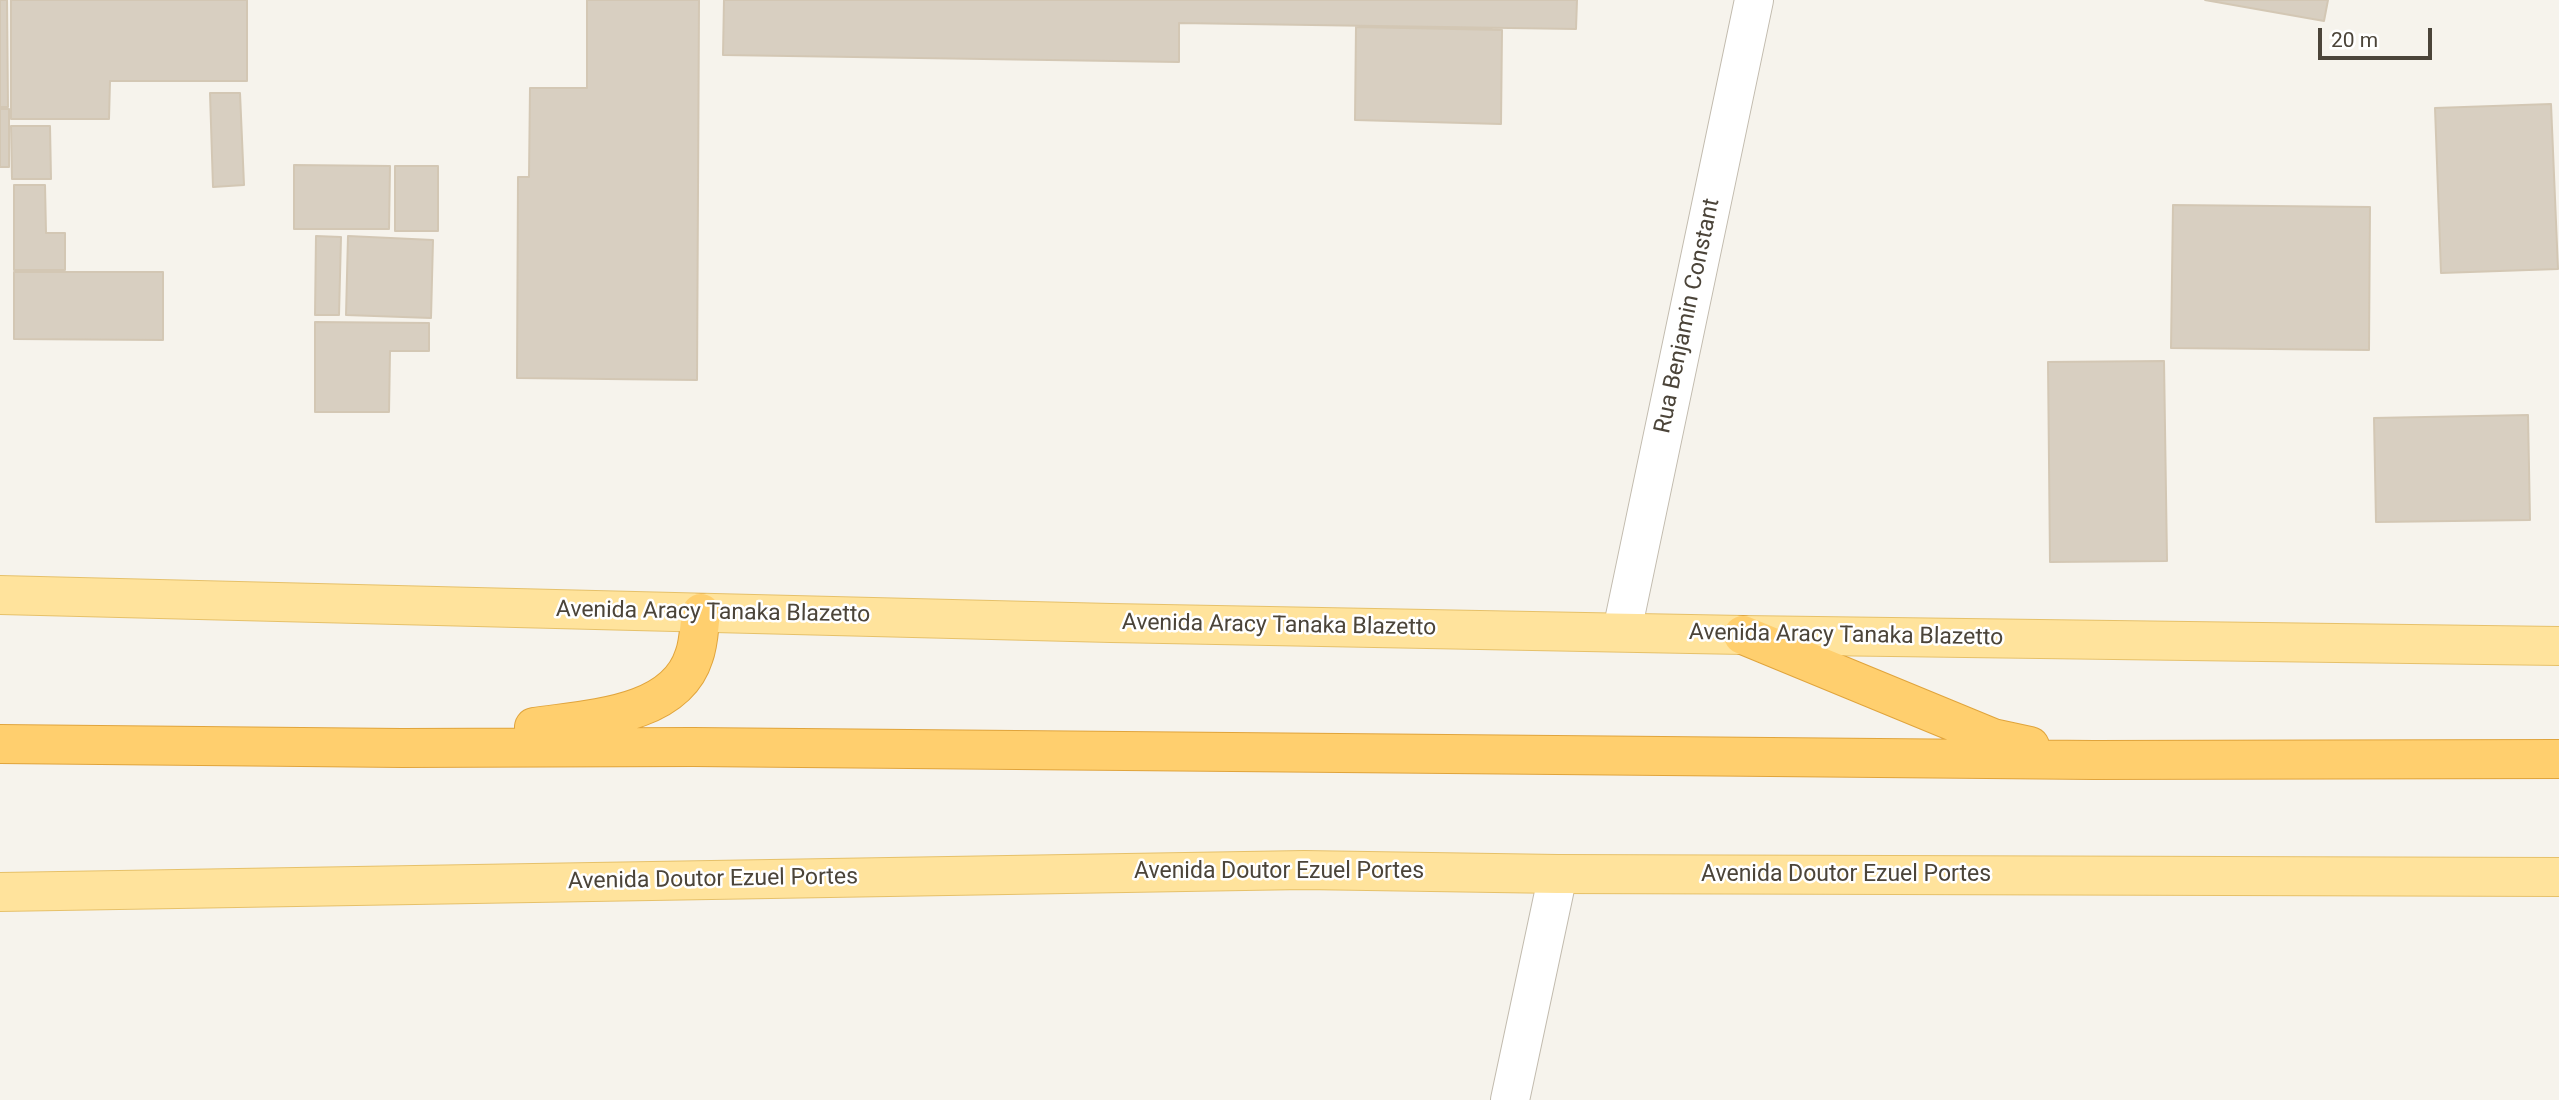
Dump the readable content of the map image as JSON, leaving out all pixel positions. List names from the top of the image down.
{
  "streets": {
    "main road": ["Avenida Aracy Tanaka Blazetto", "Avenida Doutor Ezuel Portes"],
    "street": ["Rua Benjamin Constant"]
  },
  "crossings": [
    ["Rua Benjamin Constant", "Avenida Aracy Tanaka Blazetto"]
  ],
  "scale_bar": "20 m"
}
